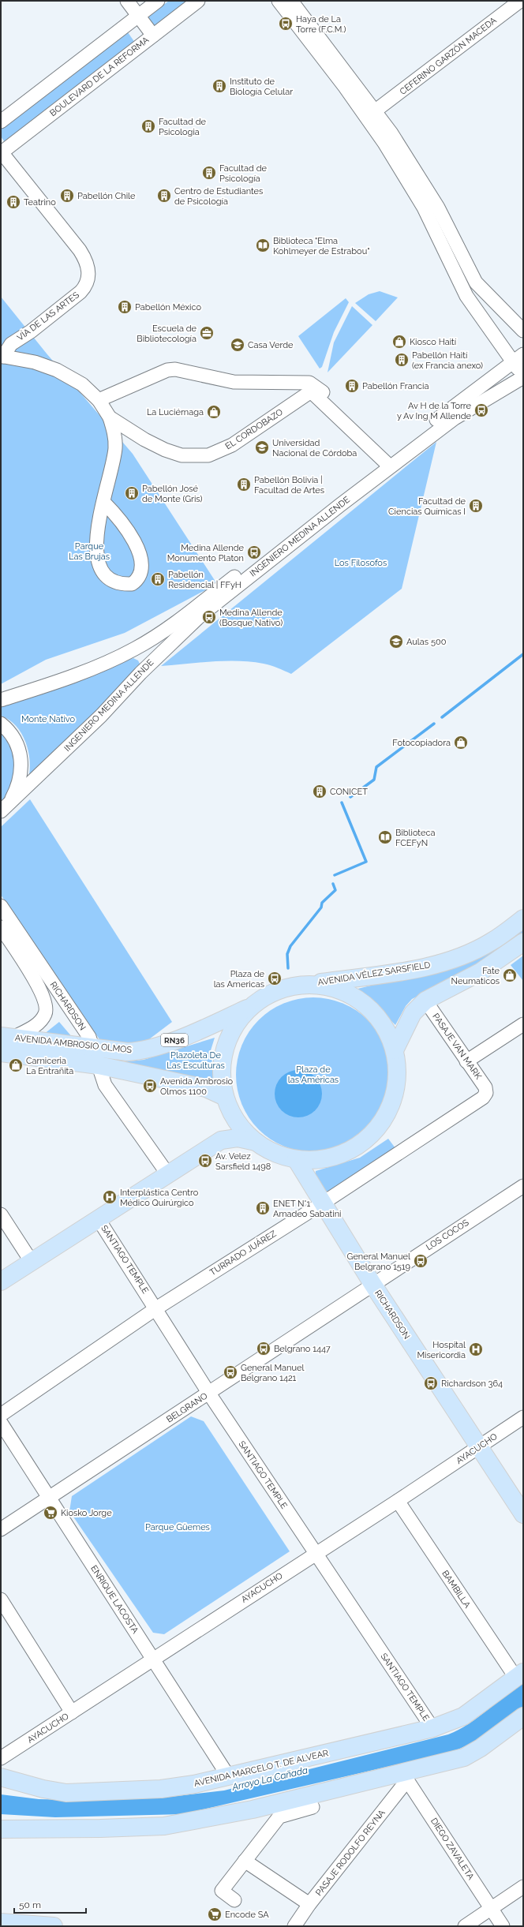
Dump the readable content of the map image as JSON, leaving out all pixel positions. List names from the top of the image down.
{
  "streets": {
    "main road": [
      "AVENIDA VÉLEZ SARSFIELD",
      "RICHARDSON",
      "RN36",
      "AVENIDA AMBROSIO OLMOS",
      "AVENIDA MARCELO T. DE ALVEAR"
    ],
    "street": [
      "CEFERINO GARZÓN MACEDA",
      "BOULEVARD DE LA REFORMA",
      "VÍA DE LAS ARTES",
      "EL CORDOBAZO",
      "INGENIERO MEDINA ALLENDE",
      "PASAJE VAN MARK",
      "LOS COCOS",
      "TURRADO JUÁREZ",
      "SANTIAGO TEMPLE",
      "BELGRANO",
      "AYACUCHO",
      "BAMBILLA",
      "ENRIQUE LACOSTA",
      "DIEGO ZAVALETA",
      "PASAJE RODOLFO REYNA"
    ]
  },
  "crossings": [
    ["BOULEVARD DE LA REFORMA", "VÍA DE LAS ARTES"],
    ["VÍA DE LAS ARTES", "EL CORDOBAZO"],
    ["AVENIDA VÉLEZ SARSFIELD", "RN36"],
    ["RICHARDSON", "RN36"],
    ["RICHARDSON", "AVENIDA AMBROSIO OLMOS"],
    ["RICHARDSON", "LOS COCOS"],
    ["RICHARDSON", "TURRADO JUÁREZ"],
    ["RICHARDSON", "BELGRANO"],
    ["RICHARDSON", "AYACUCHO"],
    ["RN36", "AVENIDA AMBROSIO OLMOS"],
    ["PASAJE VAN MARK", "TURRADO JUÁREZ"],
    ["LOS COCOS", "BELGRANO"],
    ["TURRADO JUÁREZ", "SANTIAGO TEMPLE"],
    ["SANTIAGO TEMPLE", "BELGRANO"],
    ["SANTIAGO TEMPLE", "AYACUCHO"],
    ["SANTIAGO TEMPLE", "AVENIDA MARCELO T. DE ALVEAR"],
    ["BELGRANO", "ENRIQUE LACOSTA"],
    ["AYACUCHO", "BAMBILLA"],
    ["AYACUCHO", "ENRIQUE LACOSTA"],
    ["BAMBILLA", "AVENIDA MARCELO T. DE ALVEAR"],
    ["ENRIQUE LACOSTA", "AVENIDA MARCELO T. DE ALVEAR"],
    ["DIEGO ZAVALETA", "PASAJE RODOLFO REYNA"]
  ],
  "water": ["Arroyo La Cañada"],
  "parks": [
    "Parque Las Brujas",
    "Los Filosofos",
    "Monte Nativo",
    "Plazoleta De Las Esculturas",
    "Plaza de las Américas",
    "Parque Güemes"
  ],
  "places": {
    "bus stop": [
      "Haya de La Torre (F.C.M.)",
      "Av H de la Torre y Av Ing M Allende",
      "Medina Allende Monumento Platon",
      "Medina Allende (Bosque Nativo)",
      "Plaza de las Americas",
      "Avenida Ambrosio Olmos 1100",
      "Av. Velez Sarsfield 1498",
      "General Manuel Belgrano 1519",
      "Belgrano 1447",
      "General Manuel Belgrano 1421",
      "Richardson 364"
    ],
    "building": [
      "Instituto de Biología Celular",
      "Facultad de Psicologia",
      "Facultad de Psicología",
      "Pabellón Chile",
      "Centro de Estudiantes de Psicología",
      "Teatrino",
      "Pabellón México",
      "Pabellón Haití (ex Francia anexo)",
      "Pabellón Francia",
      "Pabellón Bolivia | Facultad de Artes",
      "Pabellón José de Monte (Gris)",
      "Facultad de Ciencias Químicas I",
      "Pabellón Residencial | FFyH",
      "CONICET",
      "ENET N°1 Amadeo Sabatini"
    ],
    "library": ["Biblioteca \"Elma Kohlmeyer de Estrabou\"", "Biblioteca FCEFyN"],
    "office": ["Escuela de Bibliotecología"],
    "shop": [
      "Kiosco Haití",
      "La Luciérnaga",
      "Fotocopiadora",
      "Fate Neumaticos",
      "Carniceria La Entrañita"
    ],
    "school or university": ["Casa Verde", "Universidad Nacional de Córdoba", "Aulas 500"],
    "hospital": ["Interplástica Centro Médico Quirúrgico", "Hospital Misericordia"],
    "supermarket": ["Kiosko Jorge", "Encode SA"]
  },
  "scale_bar": "50 m"
}
